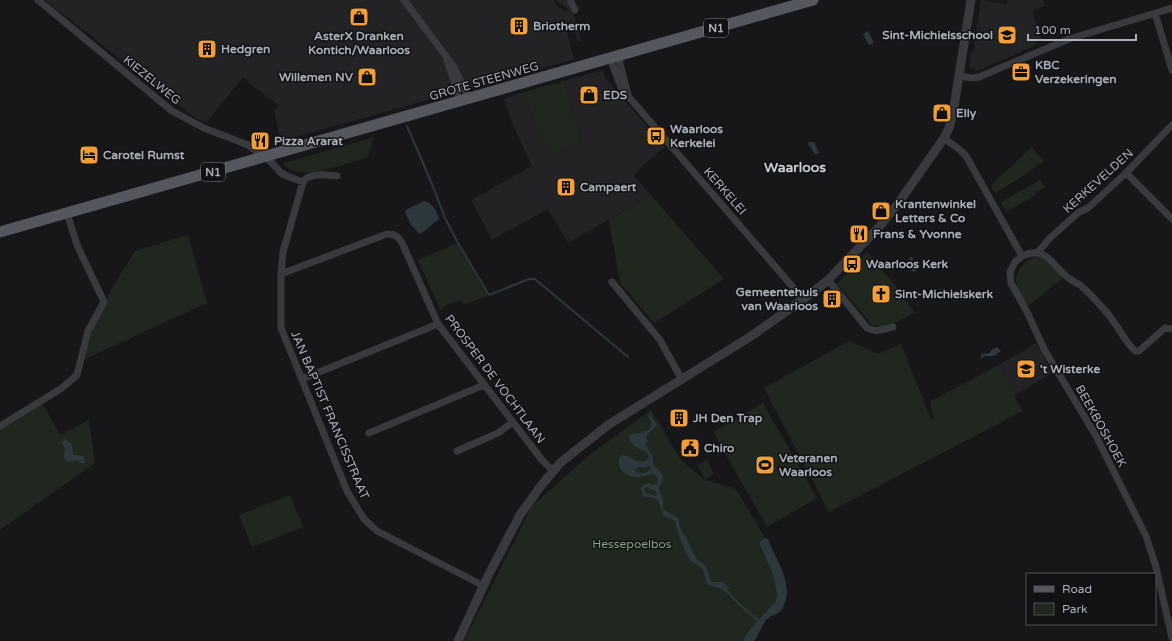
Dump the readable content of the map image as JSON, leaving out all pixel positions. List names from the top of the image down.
{
  "streets": {
    "main road": ["N1", "GROTE STEENWEG"],
    "street": [
      "KIEZELWEG",
      "KERKEVELDEN",
      "KERKELEI",
      "PROSPER DE VOCHTLAAN",
      "JAN BAPTIST FRANCISSTRAAT",
      "BEEKBOSHOEK"
    ]
  },
  "crossings": [
    ["N1", "GROTE STEENWEG"],
    ["KIEZELWEG", "GROTE STEENWEG"],
    ["GROTE STEENWEG", "KERKELEI"],
    ["PROSPER DE VOCHTLAAN", "JAN BAPTIST FRANCISSTRAAT"]
  ],
  "districts": ["Waarloos"],
  "parks": ["Hessepoelbos"],
  "places": {
    "shop": [
      "AsterX Dranken Kontich/Waarloos",
      "Willemen NV",
      "EDS",
      "Elly",
      "Krantenwinkel Letters & Co"
    ],
    "building": [
      "Briotherm",
      "Hedgren",
      "Campaert",
      "Gemeentehuis van Waarloos",
      "JH Den Trap"
    ],
    "school or university": ["Sint-Michielsschool", "'t Wisterke"],
    "office": ["KBC Verzekeringen"],
    "bus stop": ["Waarloos Kerkelei", "Waarloos Kerk"],
    "restaurant": ["Pizza Ararat", "Frans & Yvonne"],
    "hotel": ["Carotel Rumst"],
    "church": ["Sint-Michielskerk"],
    "public building": ["Chiro"],
    "sports": ["Veteranen Waarloos"]
  },
  "legend": ["Road", "Park"],
  "scale_bar": "100 m"
}
